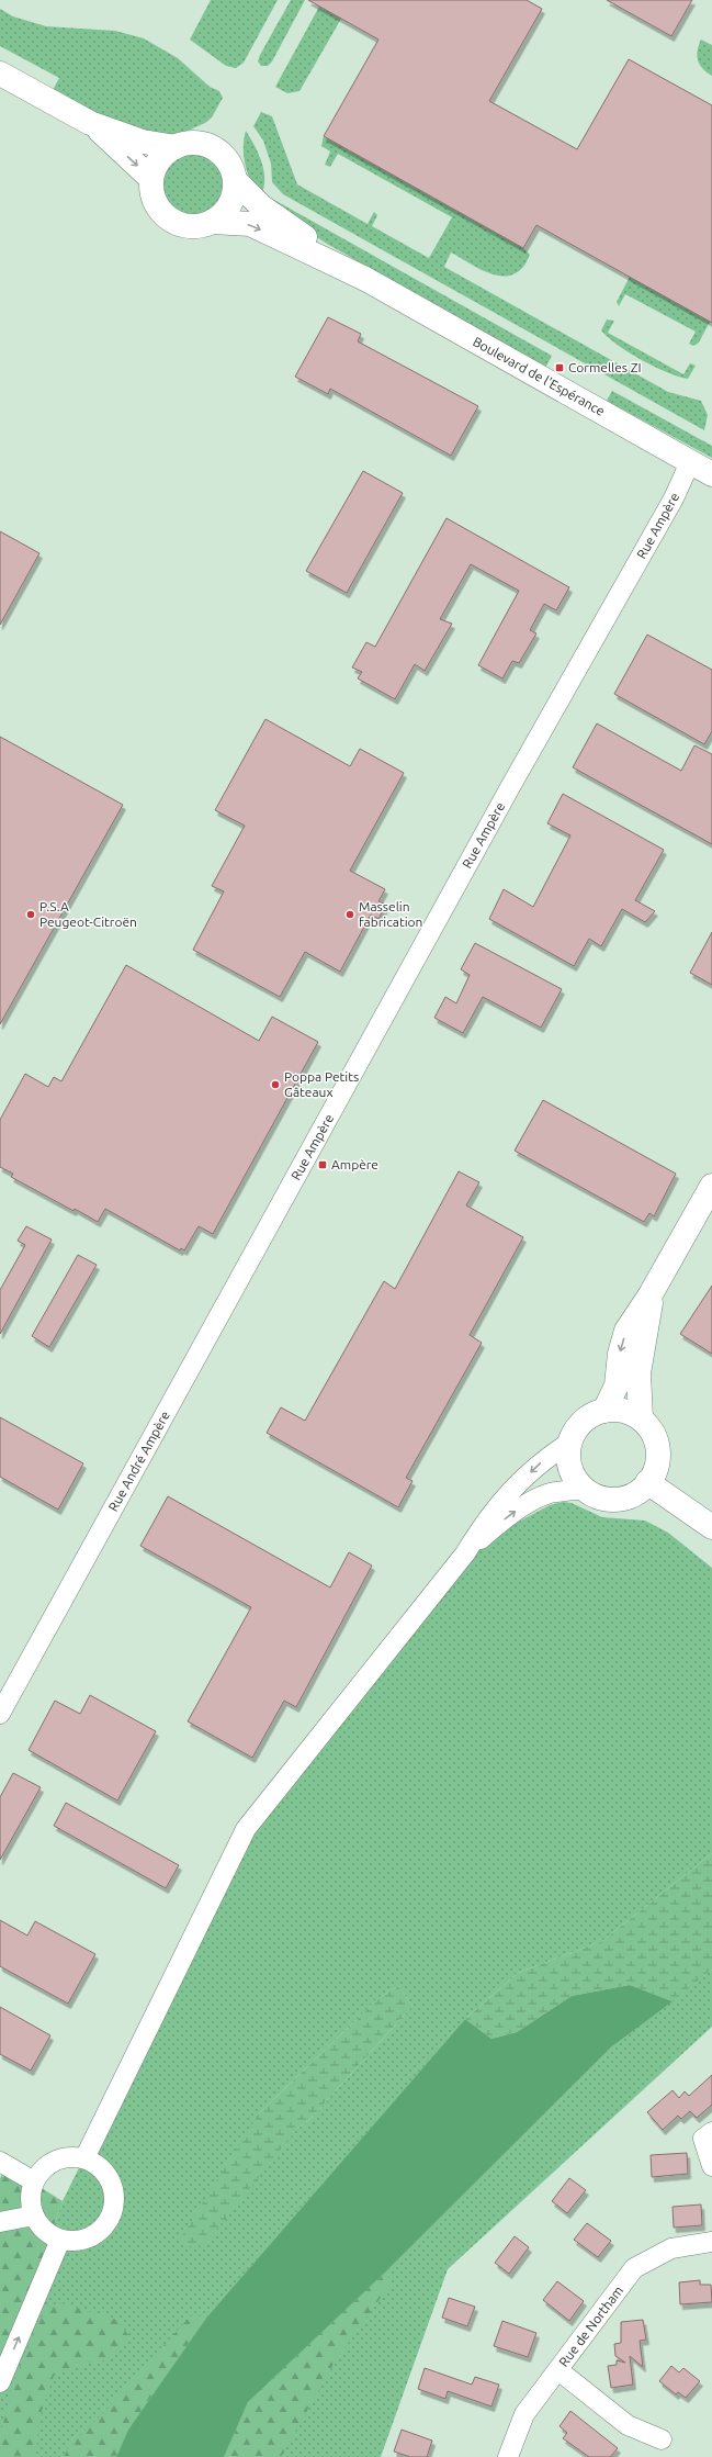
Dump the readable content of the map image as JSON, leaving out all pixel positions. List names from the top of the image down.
{
  "streets": {
    "street": [
      "Boulevard de l'Espérance",
      "Rue Ampère",
      "Rue André Ampère",
      "Rue de Northam"
    ]
  },
  "crossings": [
    ["Boulevard de l'Espérance", "Rue Ampère"],
    ["Rue Ampère", "Rue André Ampère"]
  ],
  "places": {
    "transit": ["Cormelles ZI", "Ampère"],
    "other": ["P.S.A Peugeot-Citroën", "Masselin fabrication", "Poppa Petits Gâteaux"]
  }
}
